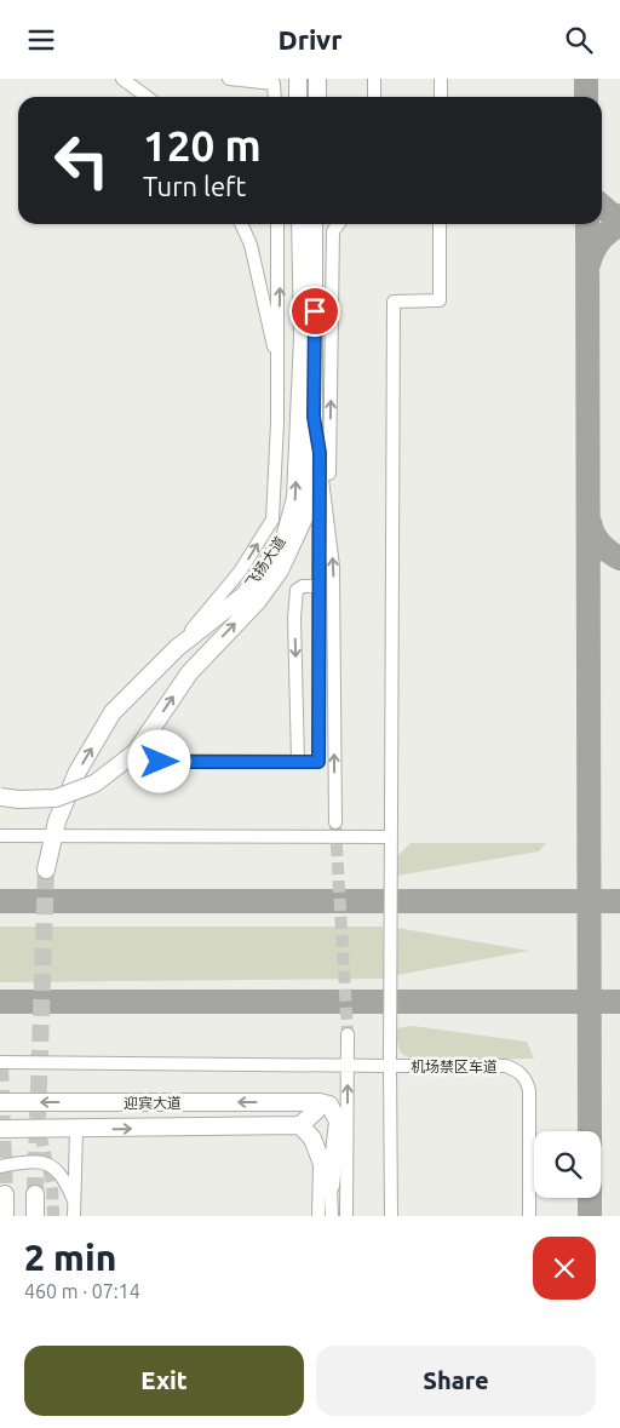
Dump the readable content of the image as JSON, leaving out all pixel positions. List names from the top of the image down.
{
  "streets": {
    "main road": ["飞扬大道", "迎宾大道"],
    "street": ["机场禁区车道"]
  },
  "page": {
    "header": "Drivr",
    "turn": ["120 m", "Turn left"],
    "heading": ["2 min", "460 m · 07:14"],
    "buttons": ["Exit", "Share"]
  }
}
